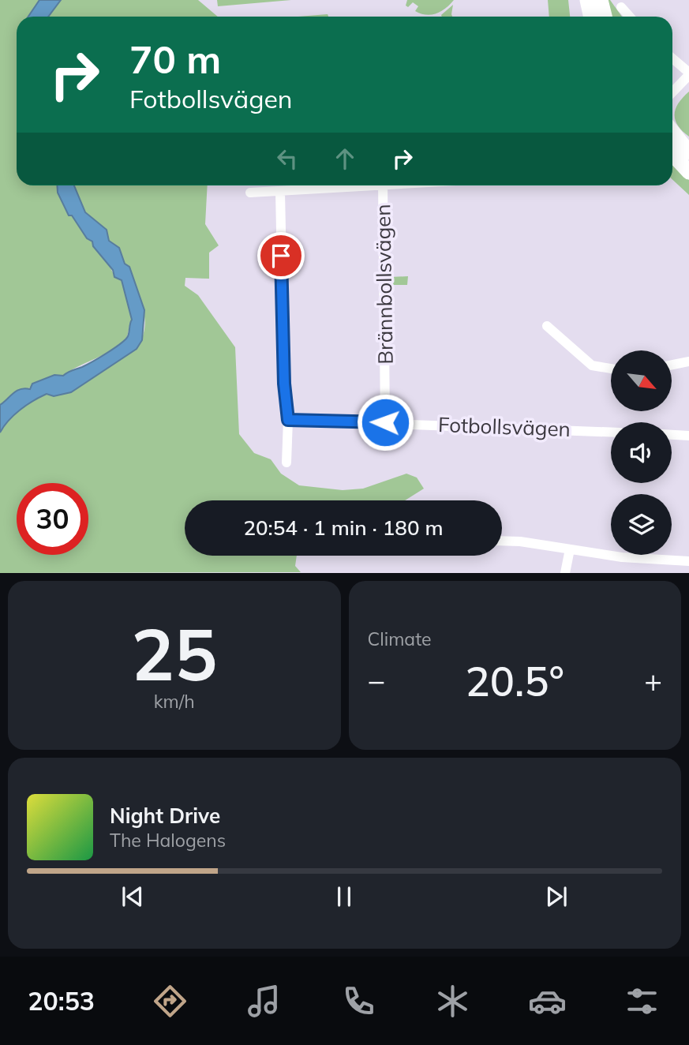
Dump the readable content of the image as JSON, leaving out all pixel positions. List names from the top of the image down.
{
  "streets": {
    "street": ["Brännbollsvägen", "Fotbollsvägen"]
  },
  "crossings": [
    ["Brännbollsvägen", "Fotbollsvägen"]
  ],
  "north": "bottom right",
  "page": {
    "turn": ["70 m", "Fotbollsvägen"],
    "limit": "30",
    "trip": "20:54 · 1 min · 180 m",
    "tile": [
      ["25", "km/h"],
      "Climate"
    ],
    "heat": ["−", "20.5°", "+"],
    "song": ["Night Drive", "The Halogens"],
    "tabs": "20:53"
  }
}
